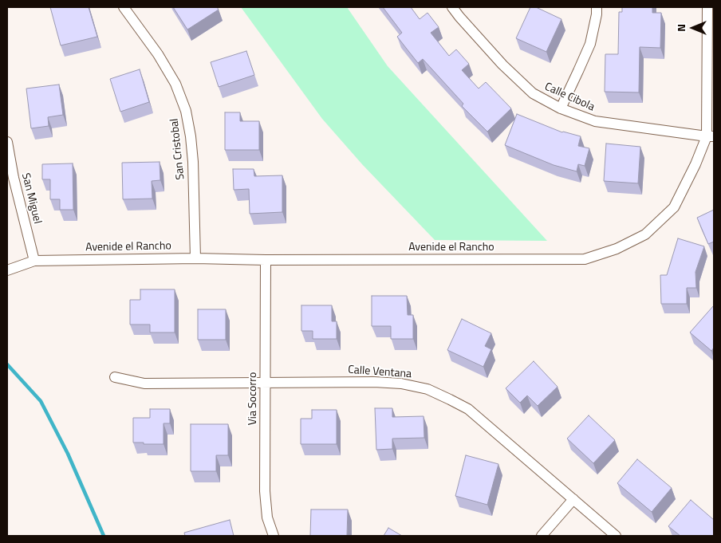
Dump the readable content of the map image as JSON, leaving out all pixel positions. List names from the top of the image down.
{
  "streets": {
    "street": [
      "Calle Cibola",
      "San Cristobal",
      "San Miguel",
      "Avenide el Rancho",
      "Calle Ventana",
      "Via Socorro"
    ]
  },
  "crossings": [
    ["Calle Cibola", "Avenide el Rancho"],
    ["San Cristobal", "Avenide el Rancho"],
    ["San Miguel", "Avenide el Rancho"],
    ["Avenide el Rancho", "Via Socorro"],
    ["Calle Ventana", "Via Socorro"]
  ],
  "north": "left"
}
